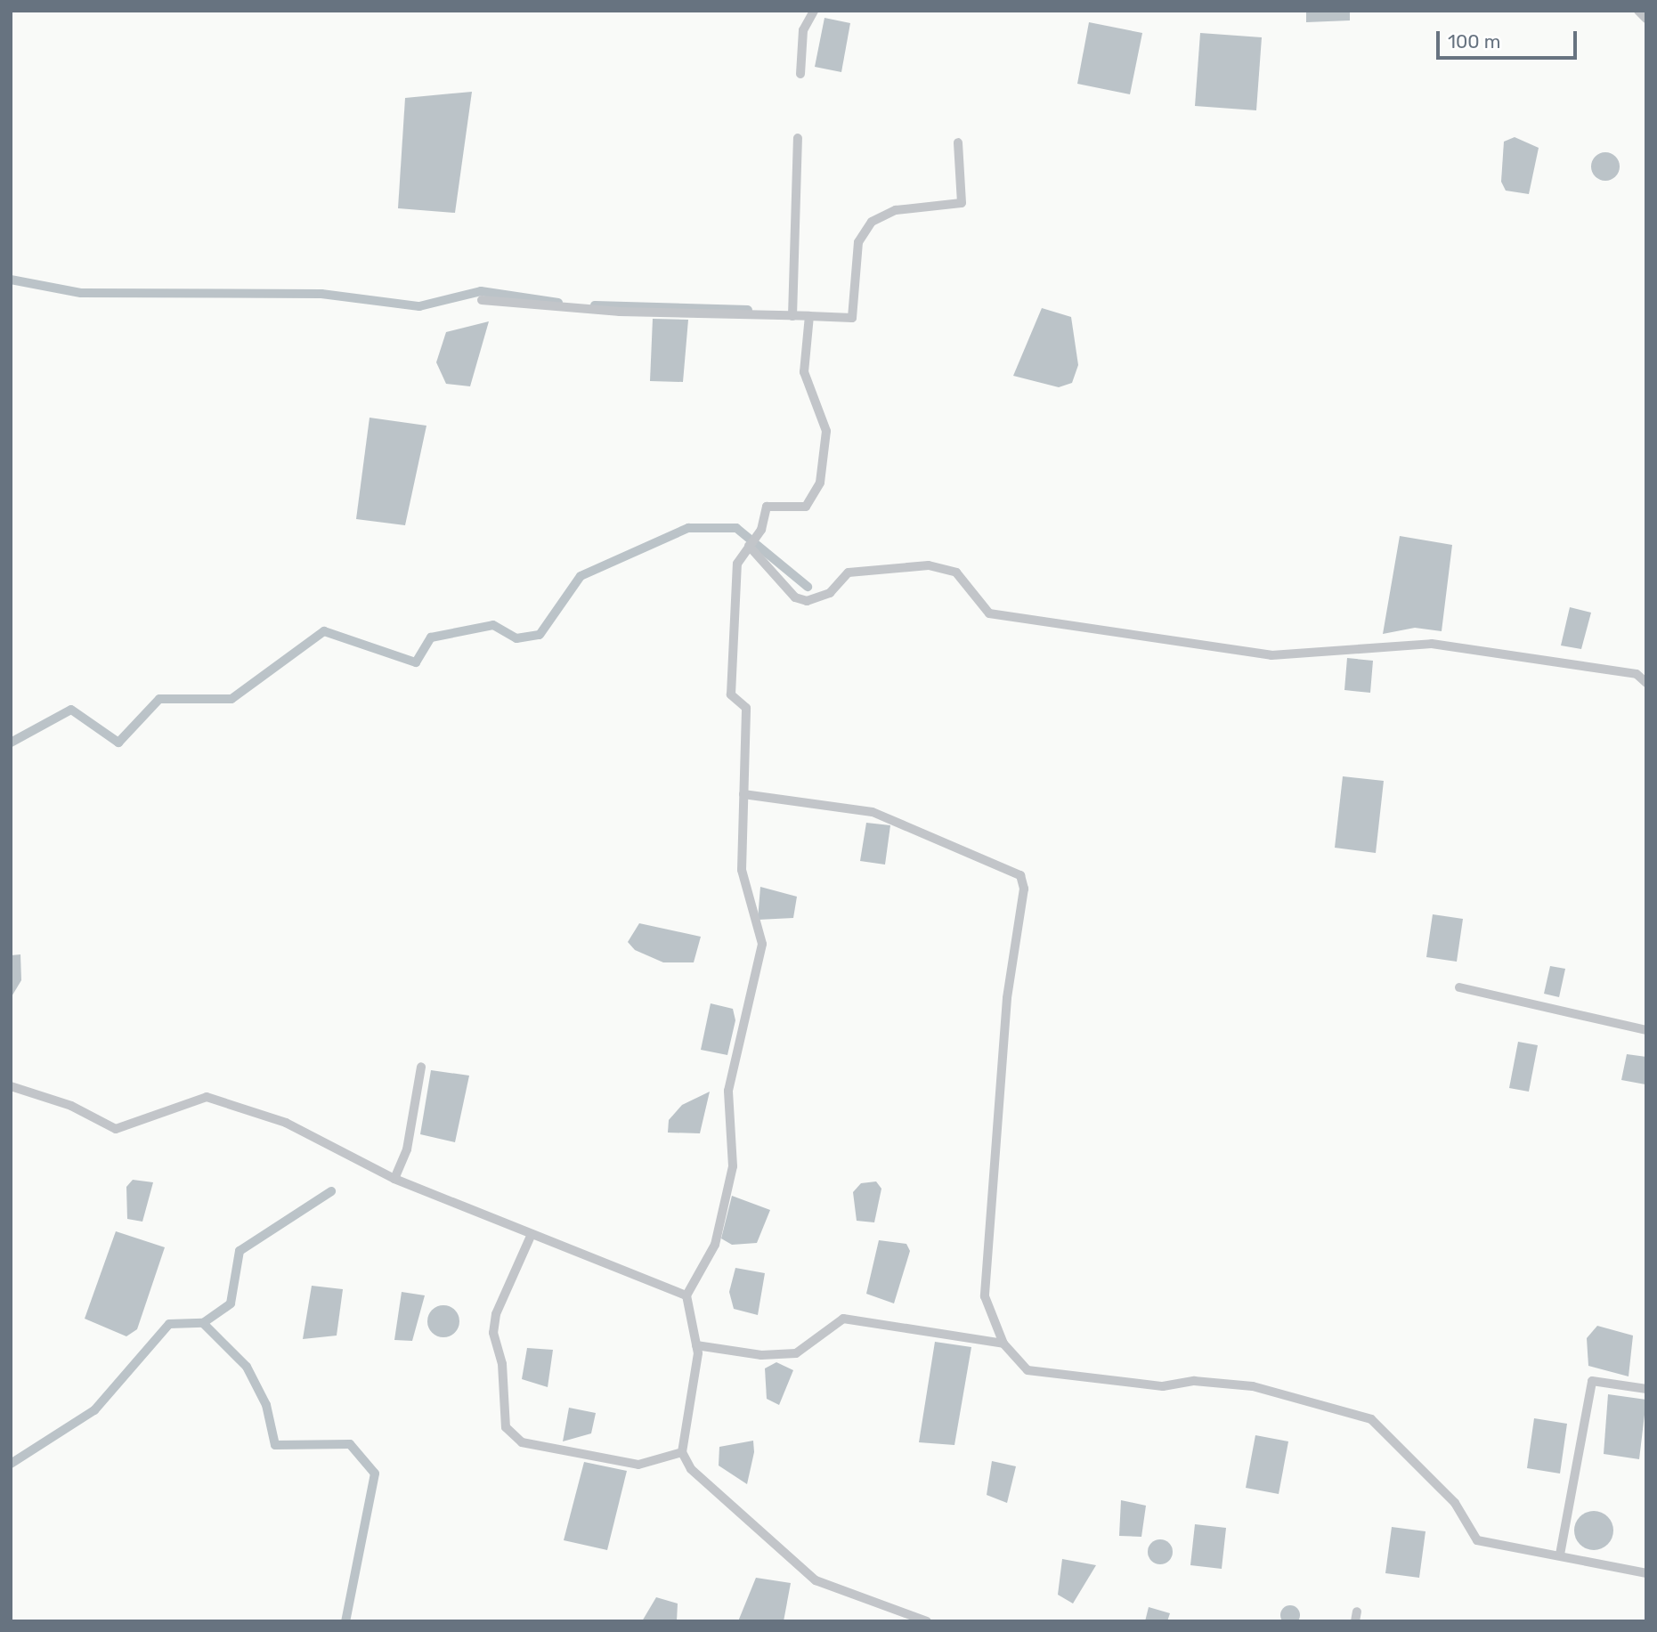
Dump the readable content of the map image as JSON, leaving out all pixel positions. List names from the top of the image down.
{
  "scale_bar": "100 m"
}
